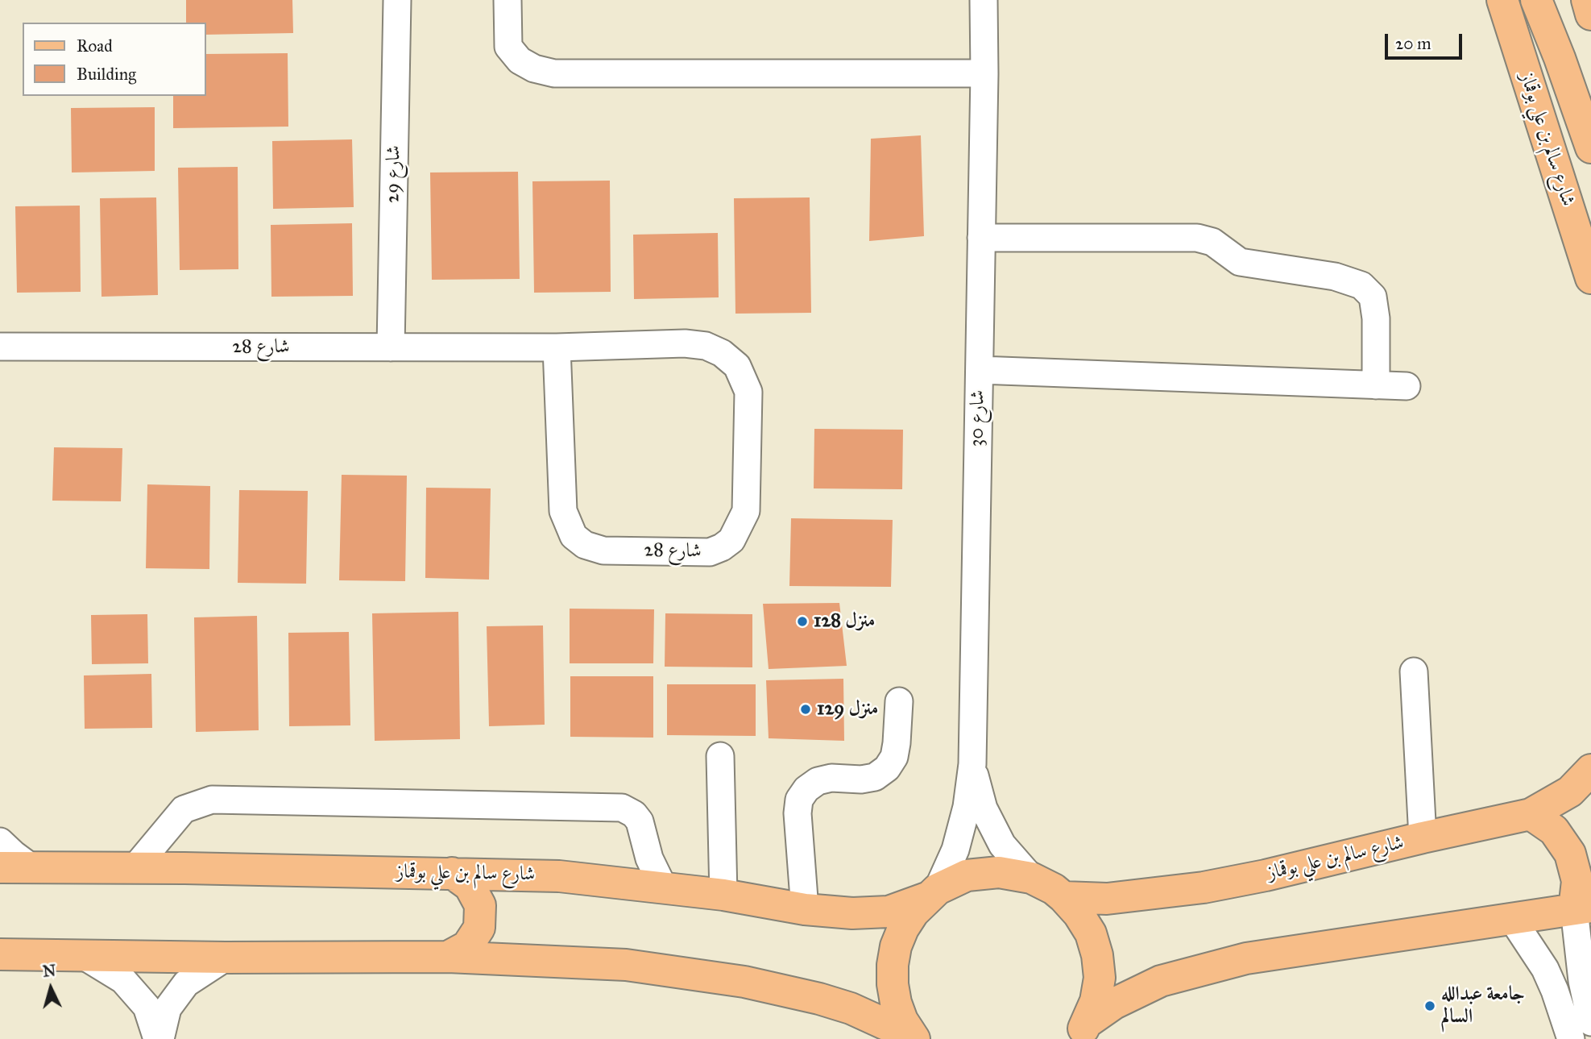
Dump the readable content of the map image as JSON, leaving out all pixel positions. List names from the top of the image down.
{
  "streets": {
    "main road": ["شارع سالم بن علي بوقماز"],
    "street": ["شارع 29", "شارع 28", "شارع 30"]
  },
  "crossings": [
    ["شارع سالم بن علي بوقماز", "شارع 30"],
    ["شارع 29", "شارع 28"]
  ],
  "places": ["منزل 128", "منزل 129", "جامعة عبدالله السالم"],
  "legend": ["Road", "Building"],
  "scale_bar": "20 m",
  "north": "top"
}
